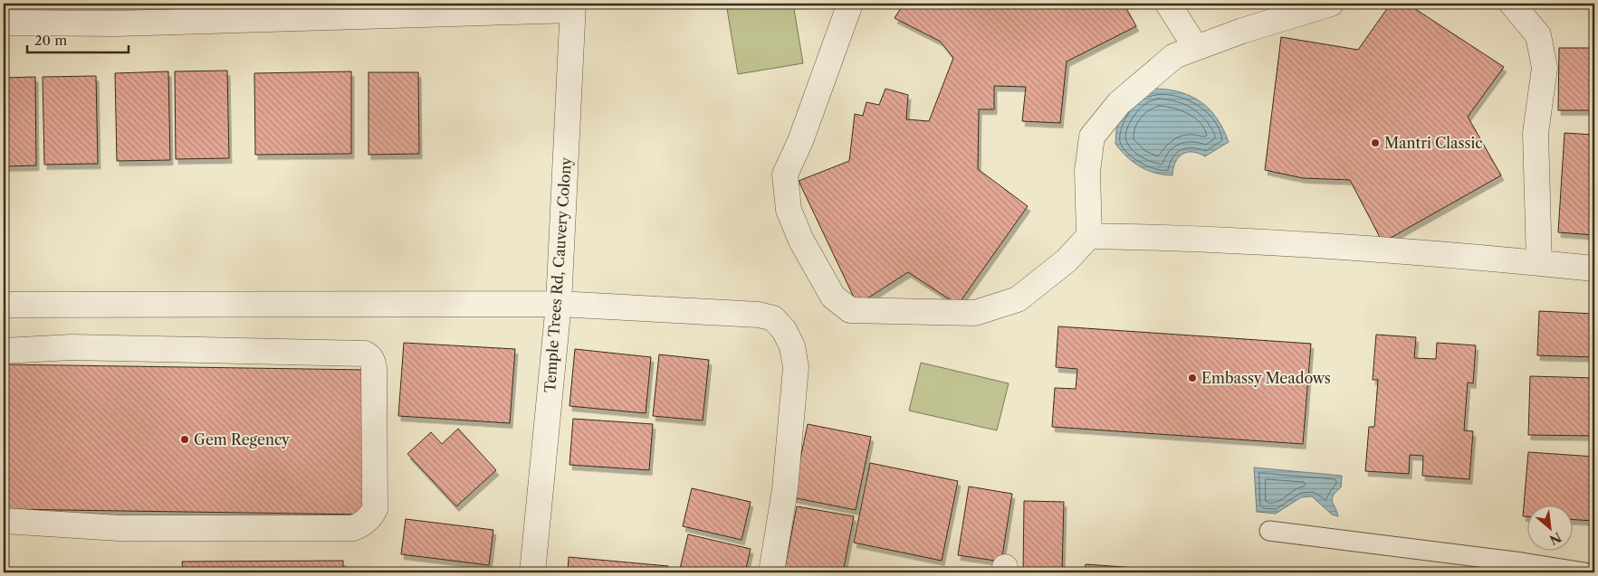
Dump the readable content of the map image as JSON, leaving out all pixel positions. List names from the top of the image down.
{
  "streets": {
    "street": ["Temple Trees Rd, Cauvery Colony"]
  },
  "places": ["Mantri Classic", "Embassy Meadows", "Gem Regency"],
  "scale_bar": "20 m",
  "north": "bottom right"
}
